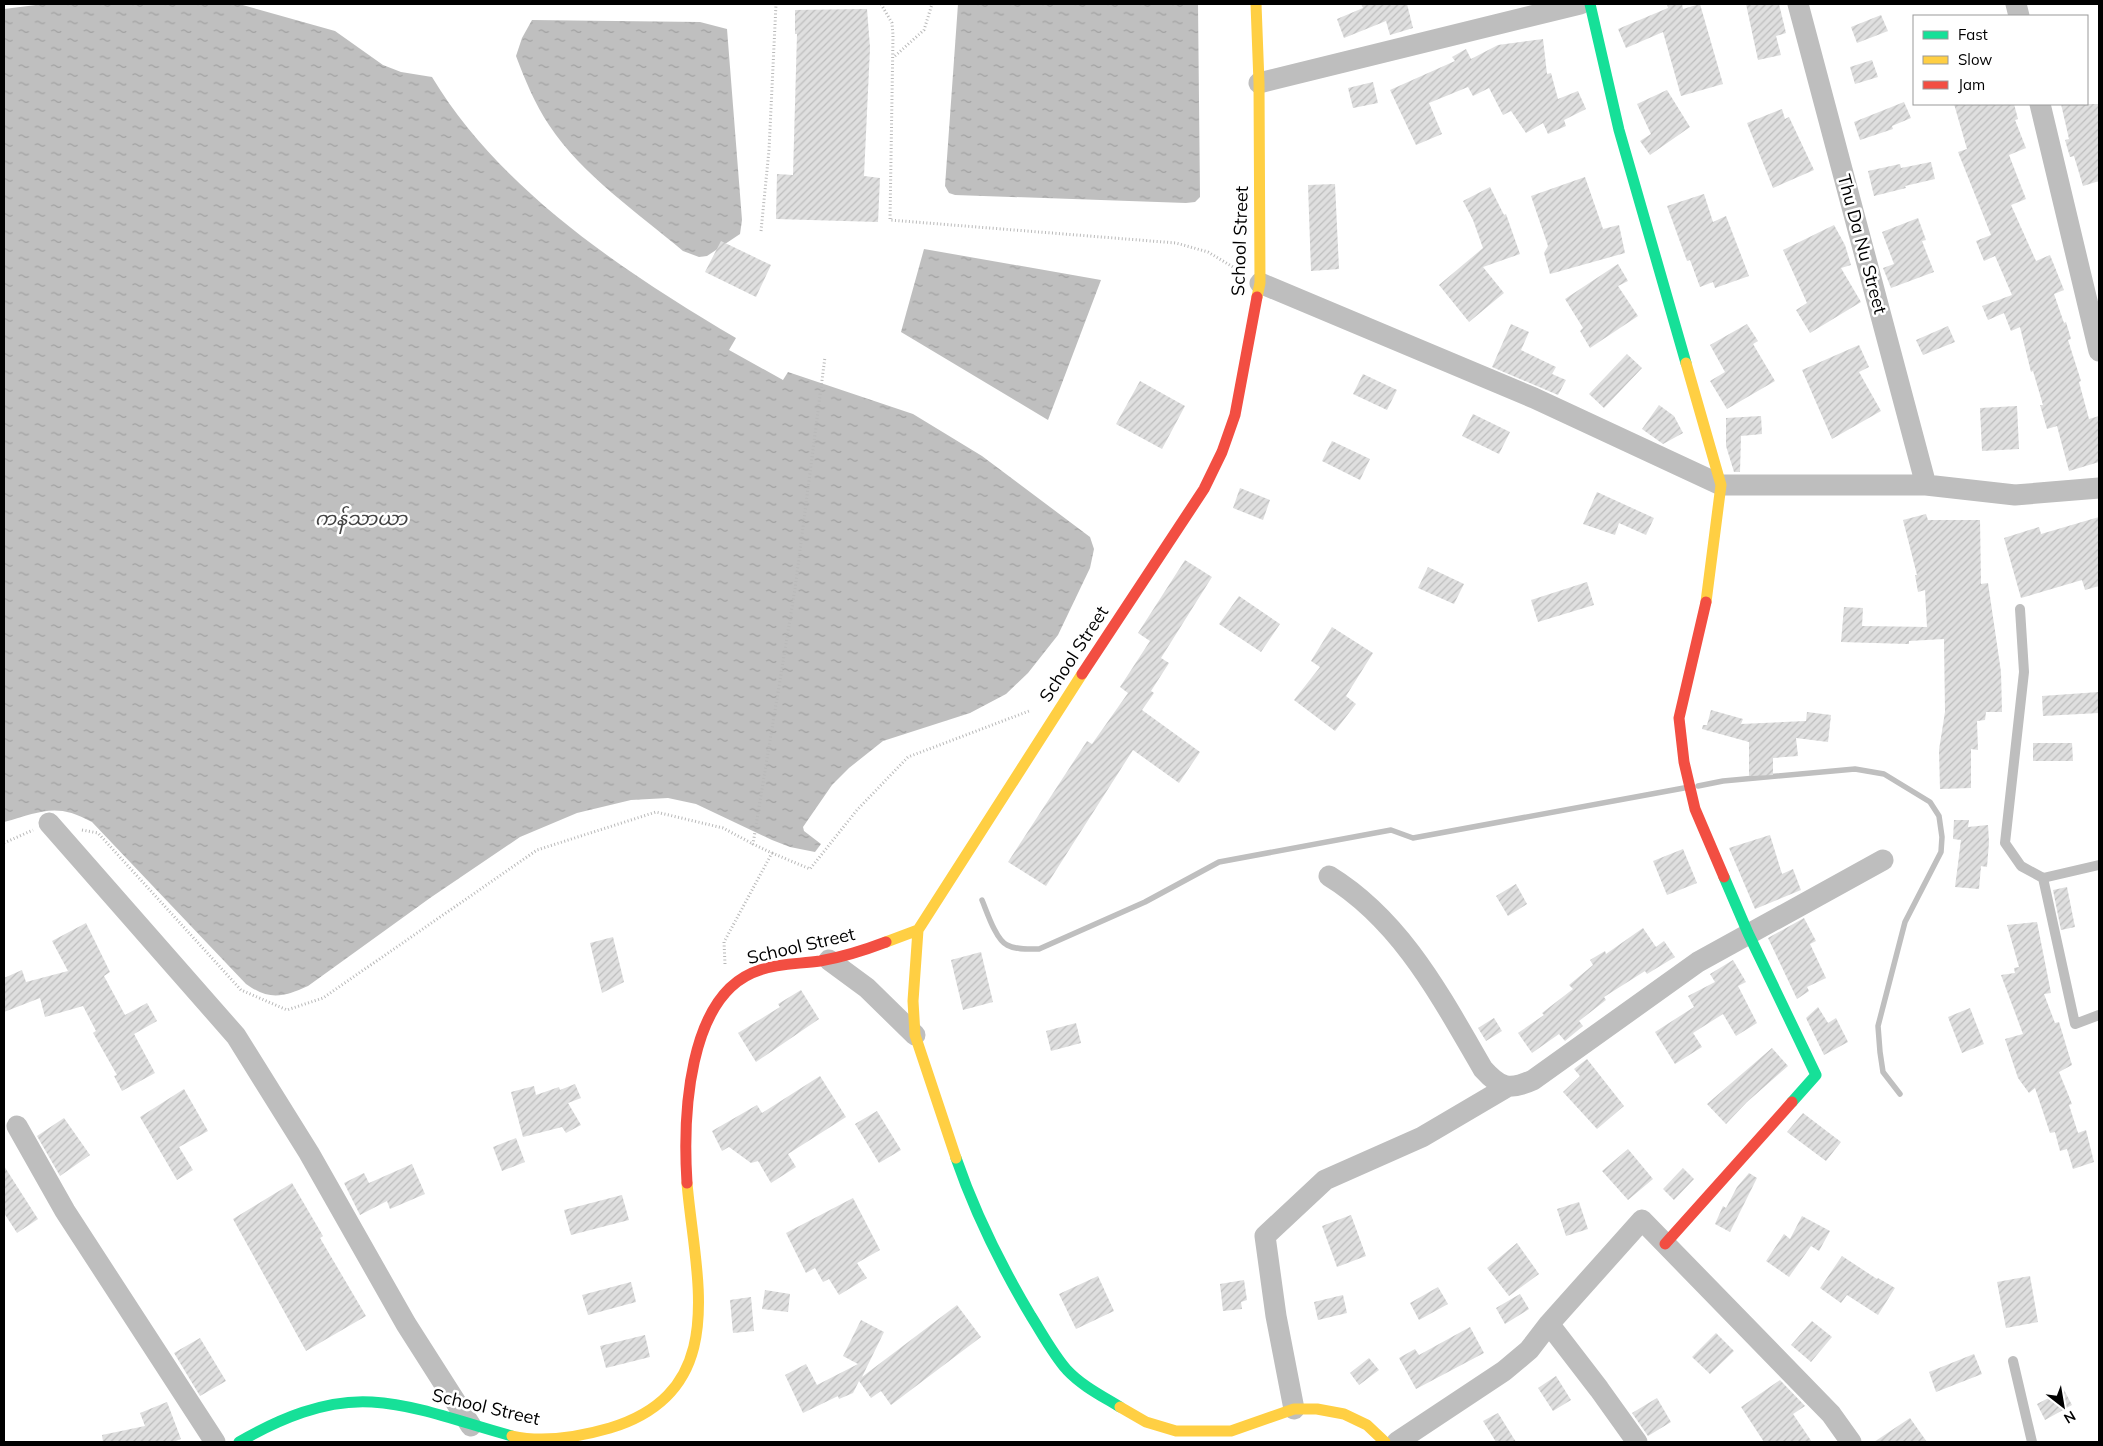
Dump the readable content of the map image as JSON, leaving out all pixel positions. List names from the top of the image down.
{
  "streets": {
    "street": ["School Street", "Thu Da Nu Street"]
  },
  "water": ["ကန်သာယာ"],
  "legend": ["Fast", "Slow", "Jam"],
  "north": "bottom right"
}
